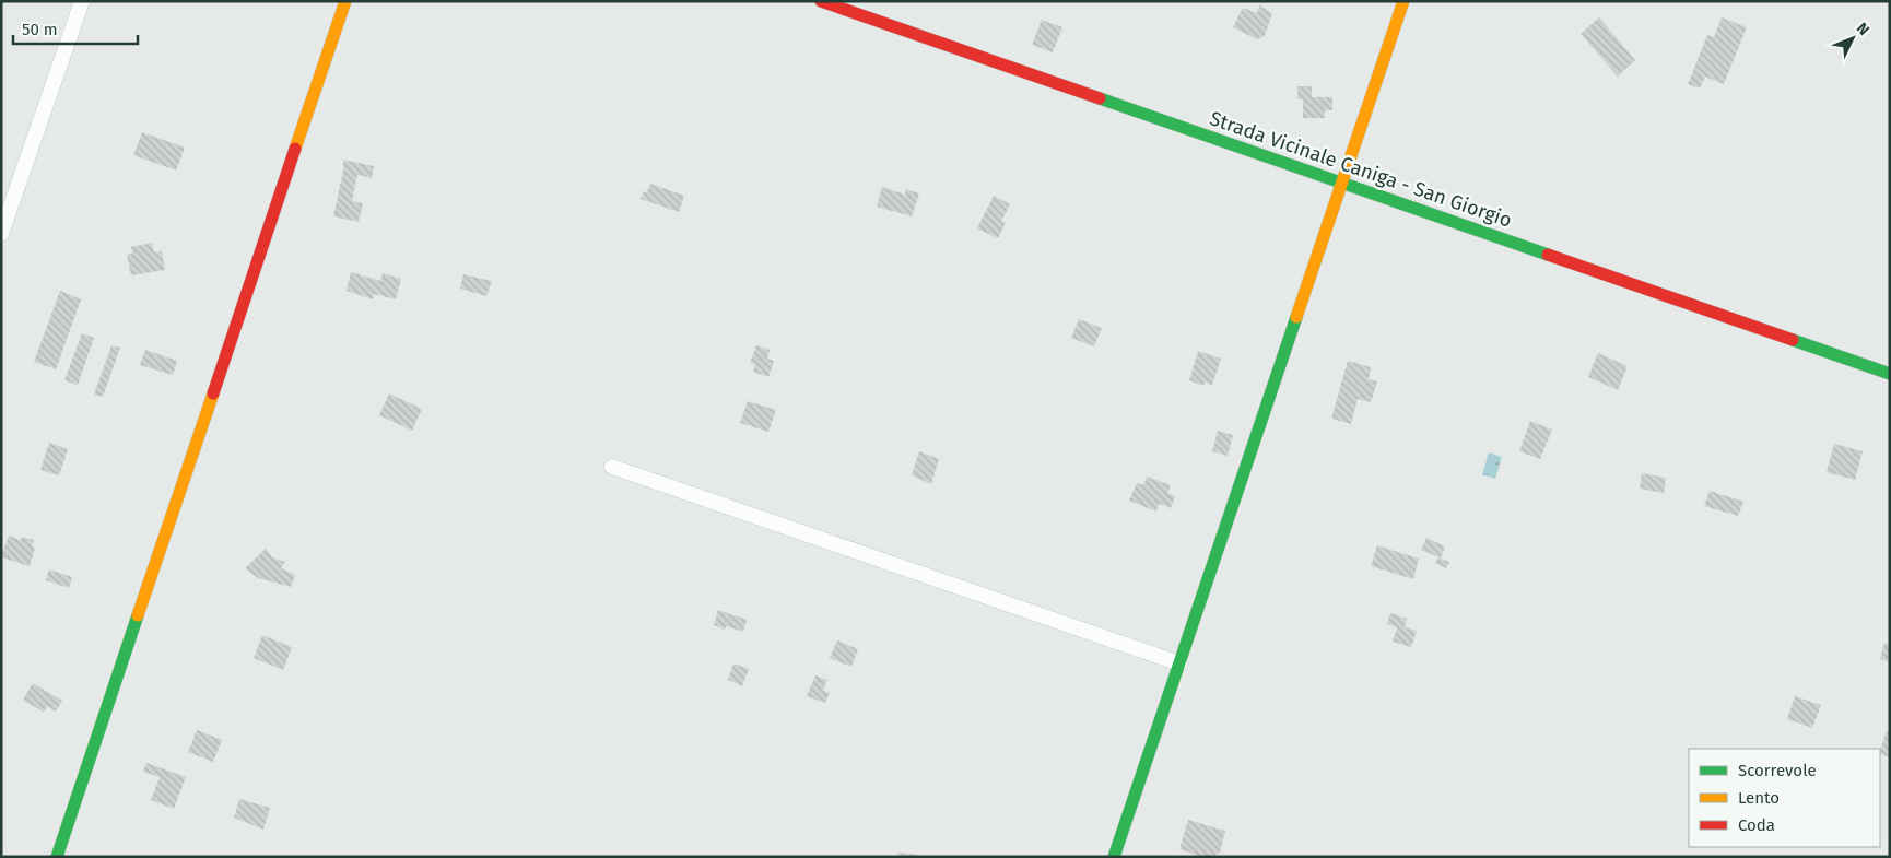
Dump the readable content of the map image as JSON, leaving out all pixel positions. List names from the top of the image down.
{
  "streets": {
    "street": ["Strada Vicinale Caniga - San Giorgio"]
  },
  "legend": ["Scorrevole", "Lento", "Coda"],
  "scale_bar": "50 m",
  "north": "top right"
}
